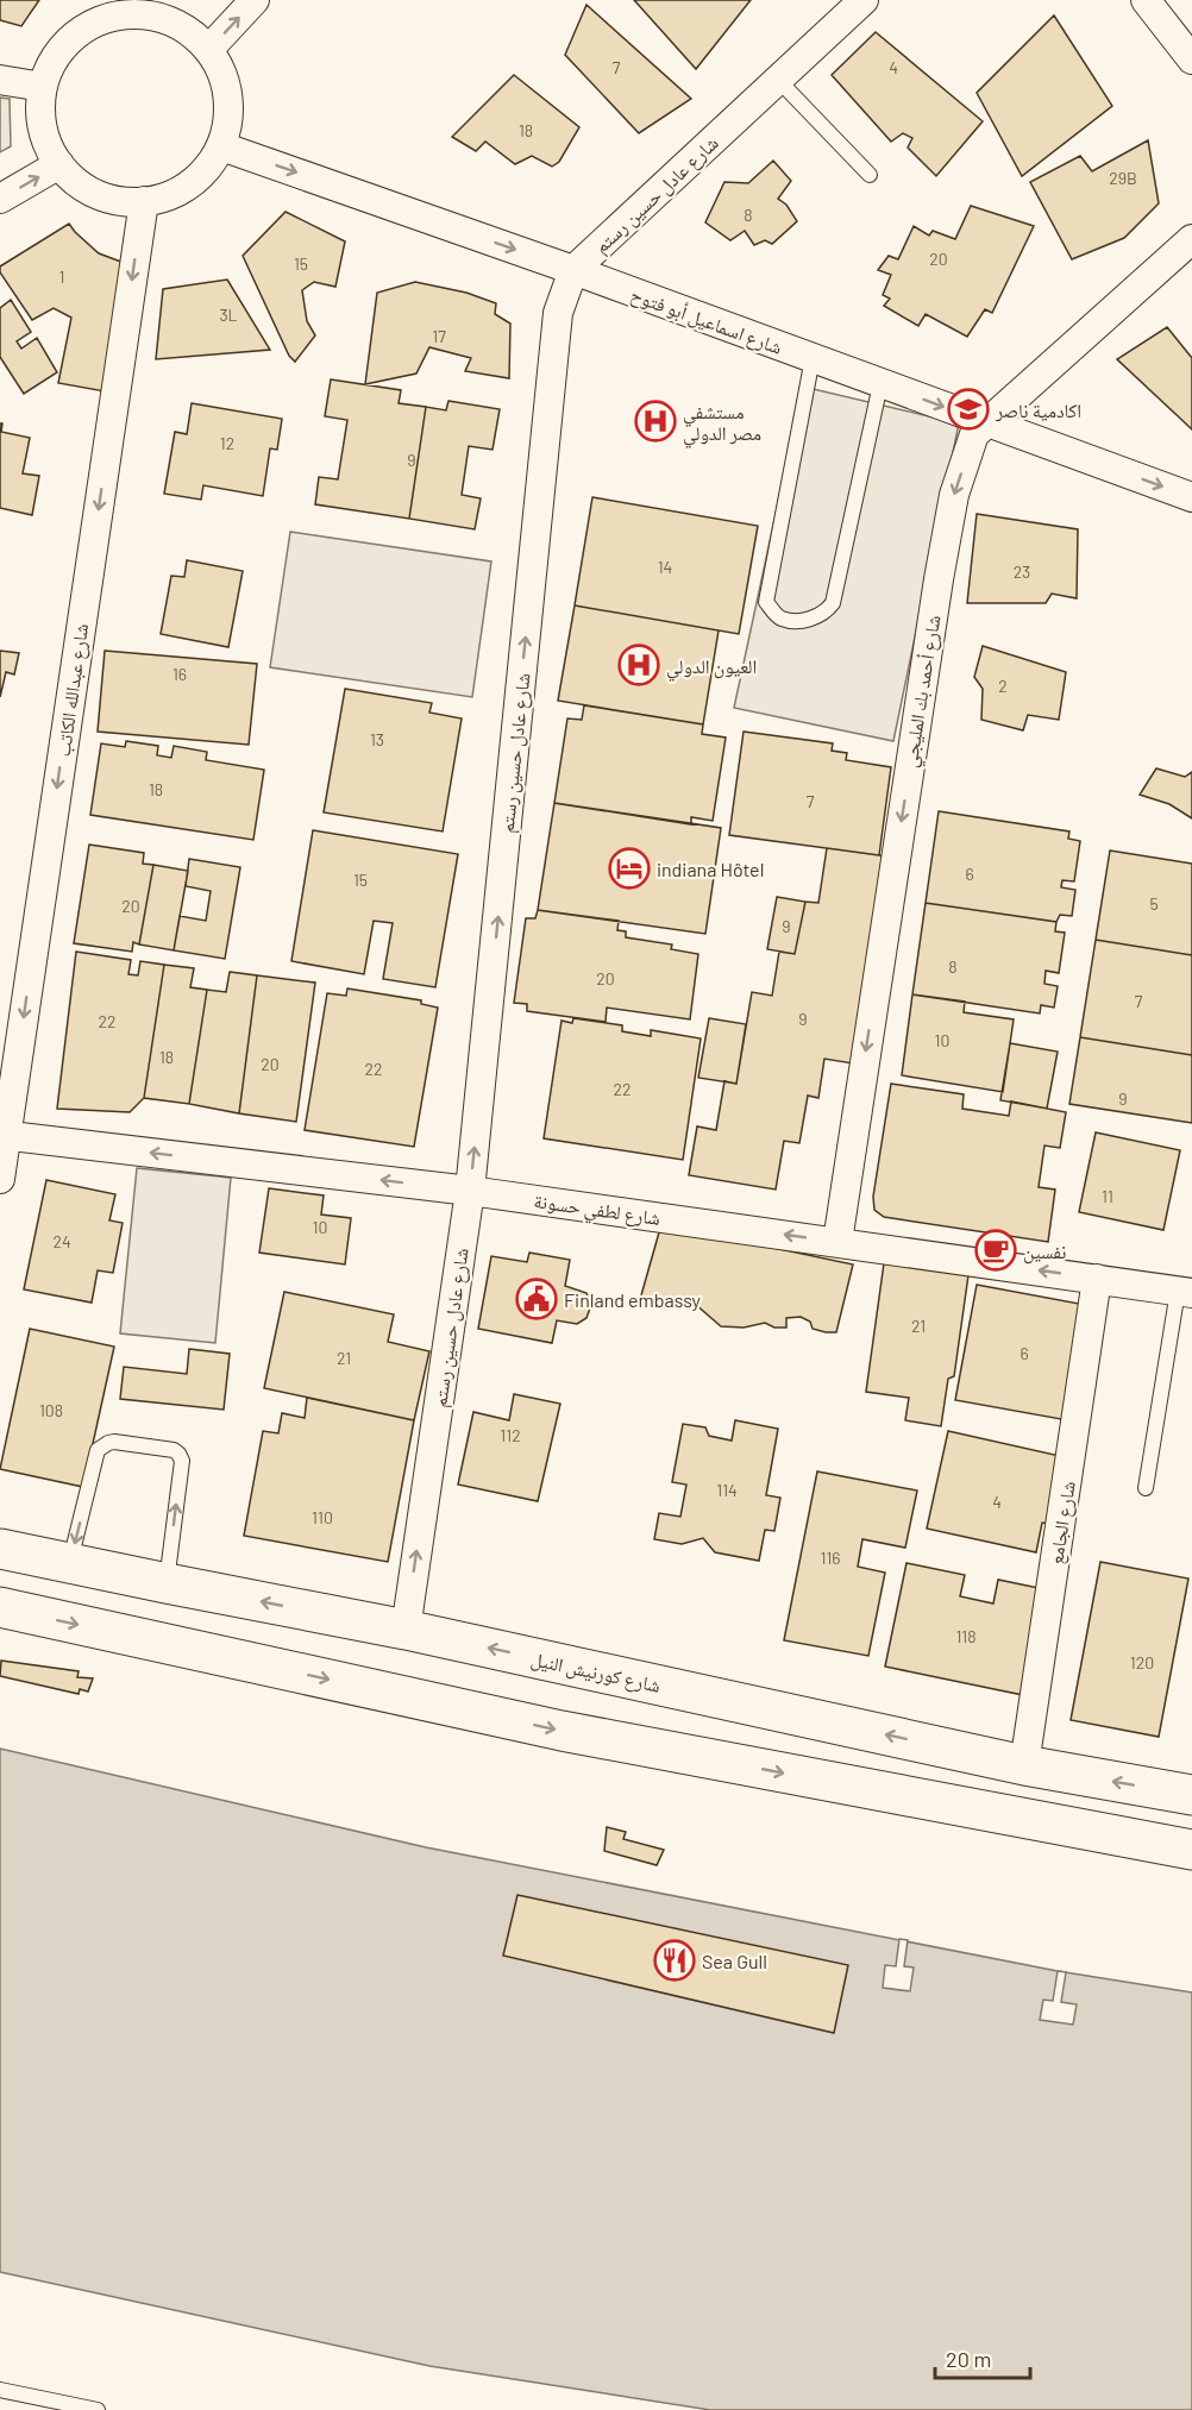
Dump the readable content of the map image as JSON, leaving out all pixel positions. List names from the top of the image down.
{
  "streets": {
    "main road": ["شارع كورنيش النيل"],
    "street": [
      "شارع عادل حسين رستم",
      "شارع اسماعيل أبو فتوح",
      "شارع عبدالله الكاتب",
      "شارع أحمد بك المليجي",
      "شارع لطفي حسونة",
      "شارع الجامع"
    ]
  },
  "crossings": [
    ["شارع عادل حسين رستم", "شارع اسماعيل أبو فتوح"],
    ["شارع عادل حسين رستم", "شارع لطفي حسونة"],
    ["شارع عادل حسين رستم", "شارع كورنيش النيل"],
    ["شارع اسماعيل أبو فتوح", "شارع عبدالله الكاتب"],
    ["شارع اسماعيل أبو فتوح", "شارع أحمد بك المليجي"],
    ["شارع عبدالله الكاتب", "شارع لطفي حسونة"],
    ["شارع أحمد بك المليجي", "شارع لطفي حسونة"],
    ["شارع لطفي حسونة", "شارع الجامع"],
    ["شارع الجامع", "شارع كورنيش النيل"]
  ],
  "one_way": [
    "شارع عادل حسين رستم",
    "شارع اسماعيل أبو فتوح",
    "شارع عبدالله الكاتب",
    "شارع أحمد بك المليجي",
    "شارع لطفي حسونة"
  ],
  "places": {
    "school or university": ["اكادمية ناصر"],
    "hospital": ["مستشفي مصر الدولي", "العيون الدولي"],
    "hotel": ["indiana Hôtel"],
    "cafe": ["نفسين"],
    "public building": ["Finland embassy"],
    "restaurant": ["Sea Gull"]
  },
  "house_numbers": [
    "7",
    "4",
    "18",
    "29B",
    "8",
    "20",
    "15",
    "1",
    "3L",
    "17",
    "12",
    "9",
    "14",
    "23",
    "16",
    "2",
    "13",
    "18",
    "7",
    "6",
    "15",
    "5",
    "20",
    "9",
    "8",
    "20",
    "7",
    "9",
    "22",
    "10",
    "18",
    "20",
    "22",
    "22",
    "9",
    "11",
    "10",
    "24",
    "21",
    "6",
    "21",
    "108",
    "112",
    "114",
    "4",
    "110",
    "116",
    "118",
    "120"
  ],
  "scale_bar": "20 m"
}
